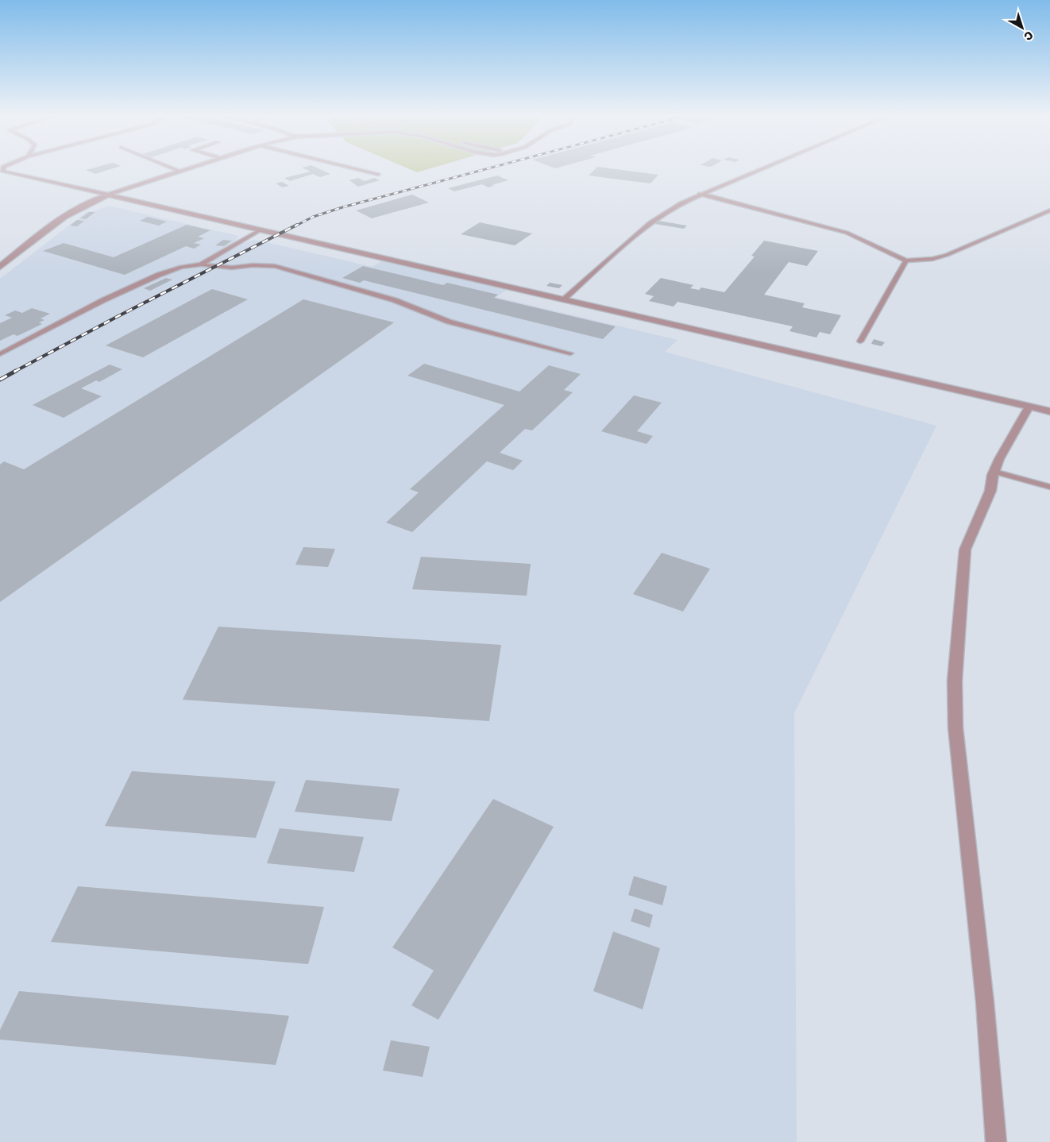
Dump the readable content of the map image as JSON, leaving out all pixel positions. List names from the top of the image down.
{
  "north": "bottom right"
}
